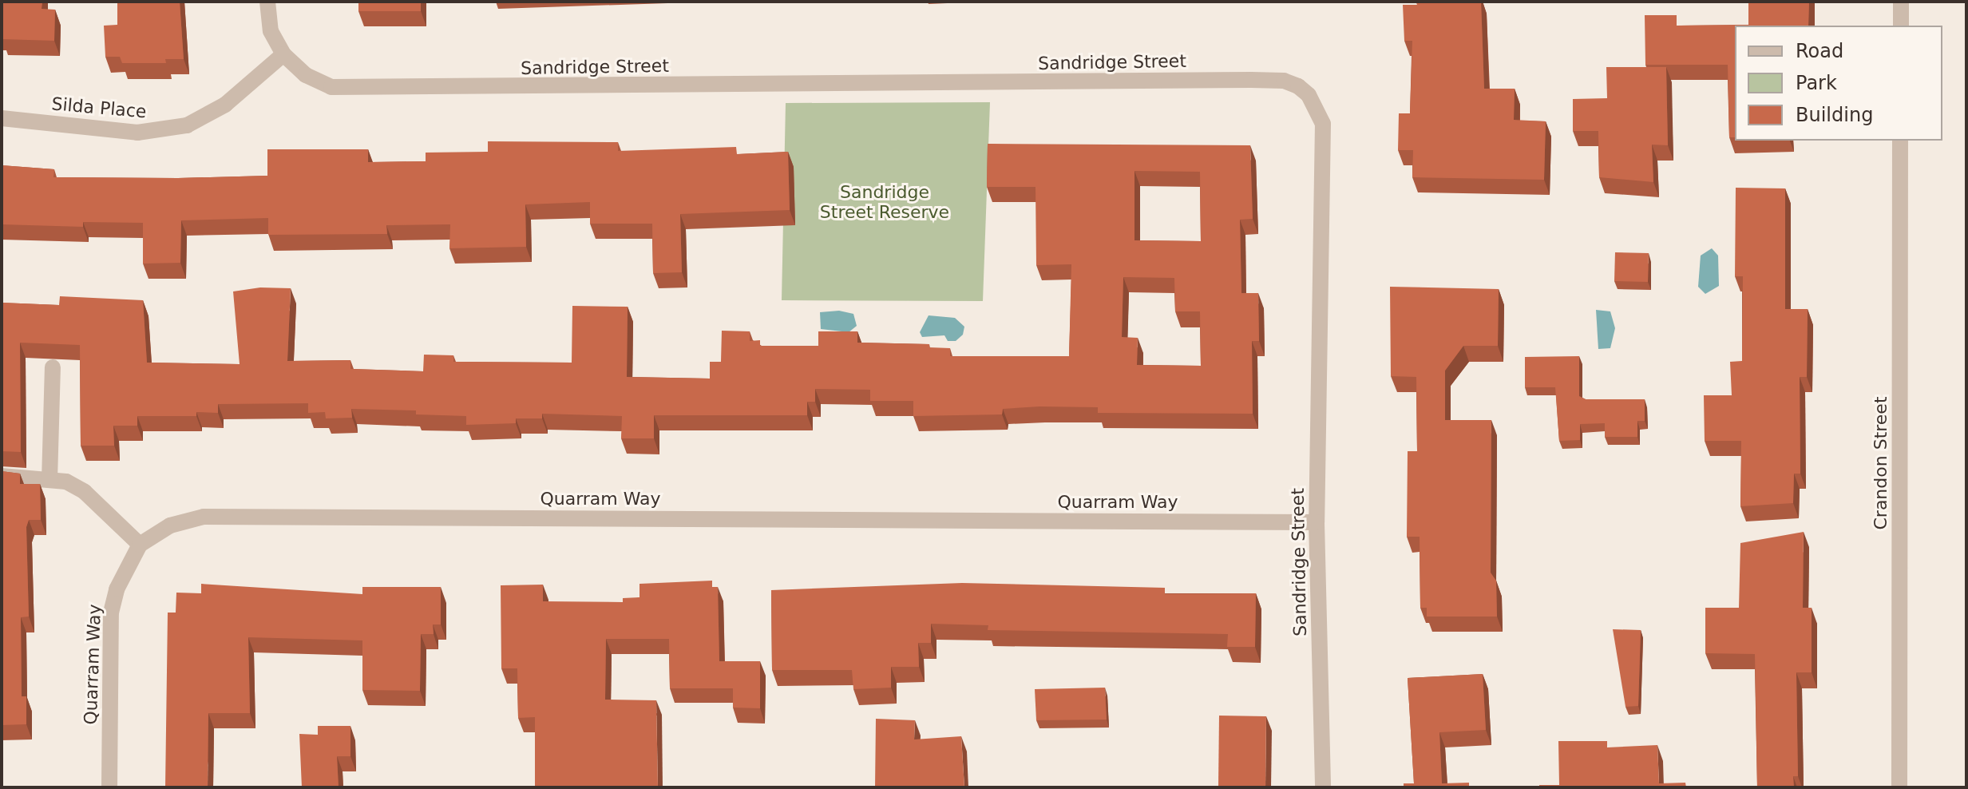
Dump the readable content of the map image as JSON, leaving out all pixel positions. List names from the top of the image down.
{
  "streets": {
    "street": [
      "Sandridge Street",
      "Silda Place",
      "Crandon Street",
      "Quarram Way"
    ]
  },
  "crossings": [
    ["Sandridge Street", "Silda Place"],
    ["Sandridge Street", "Quarram Way"]
  ],
  "parks": ["Sandridge Street Reserve"],
  "legend": ["Road", "Park", "Building"]
}
